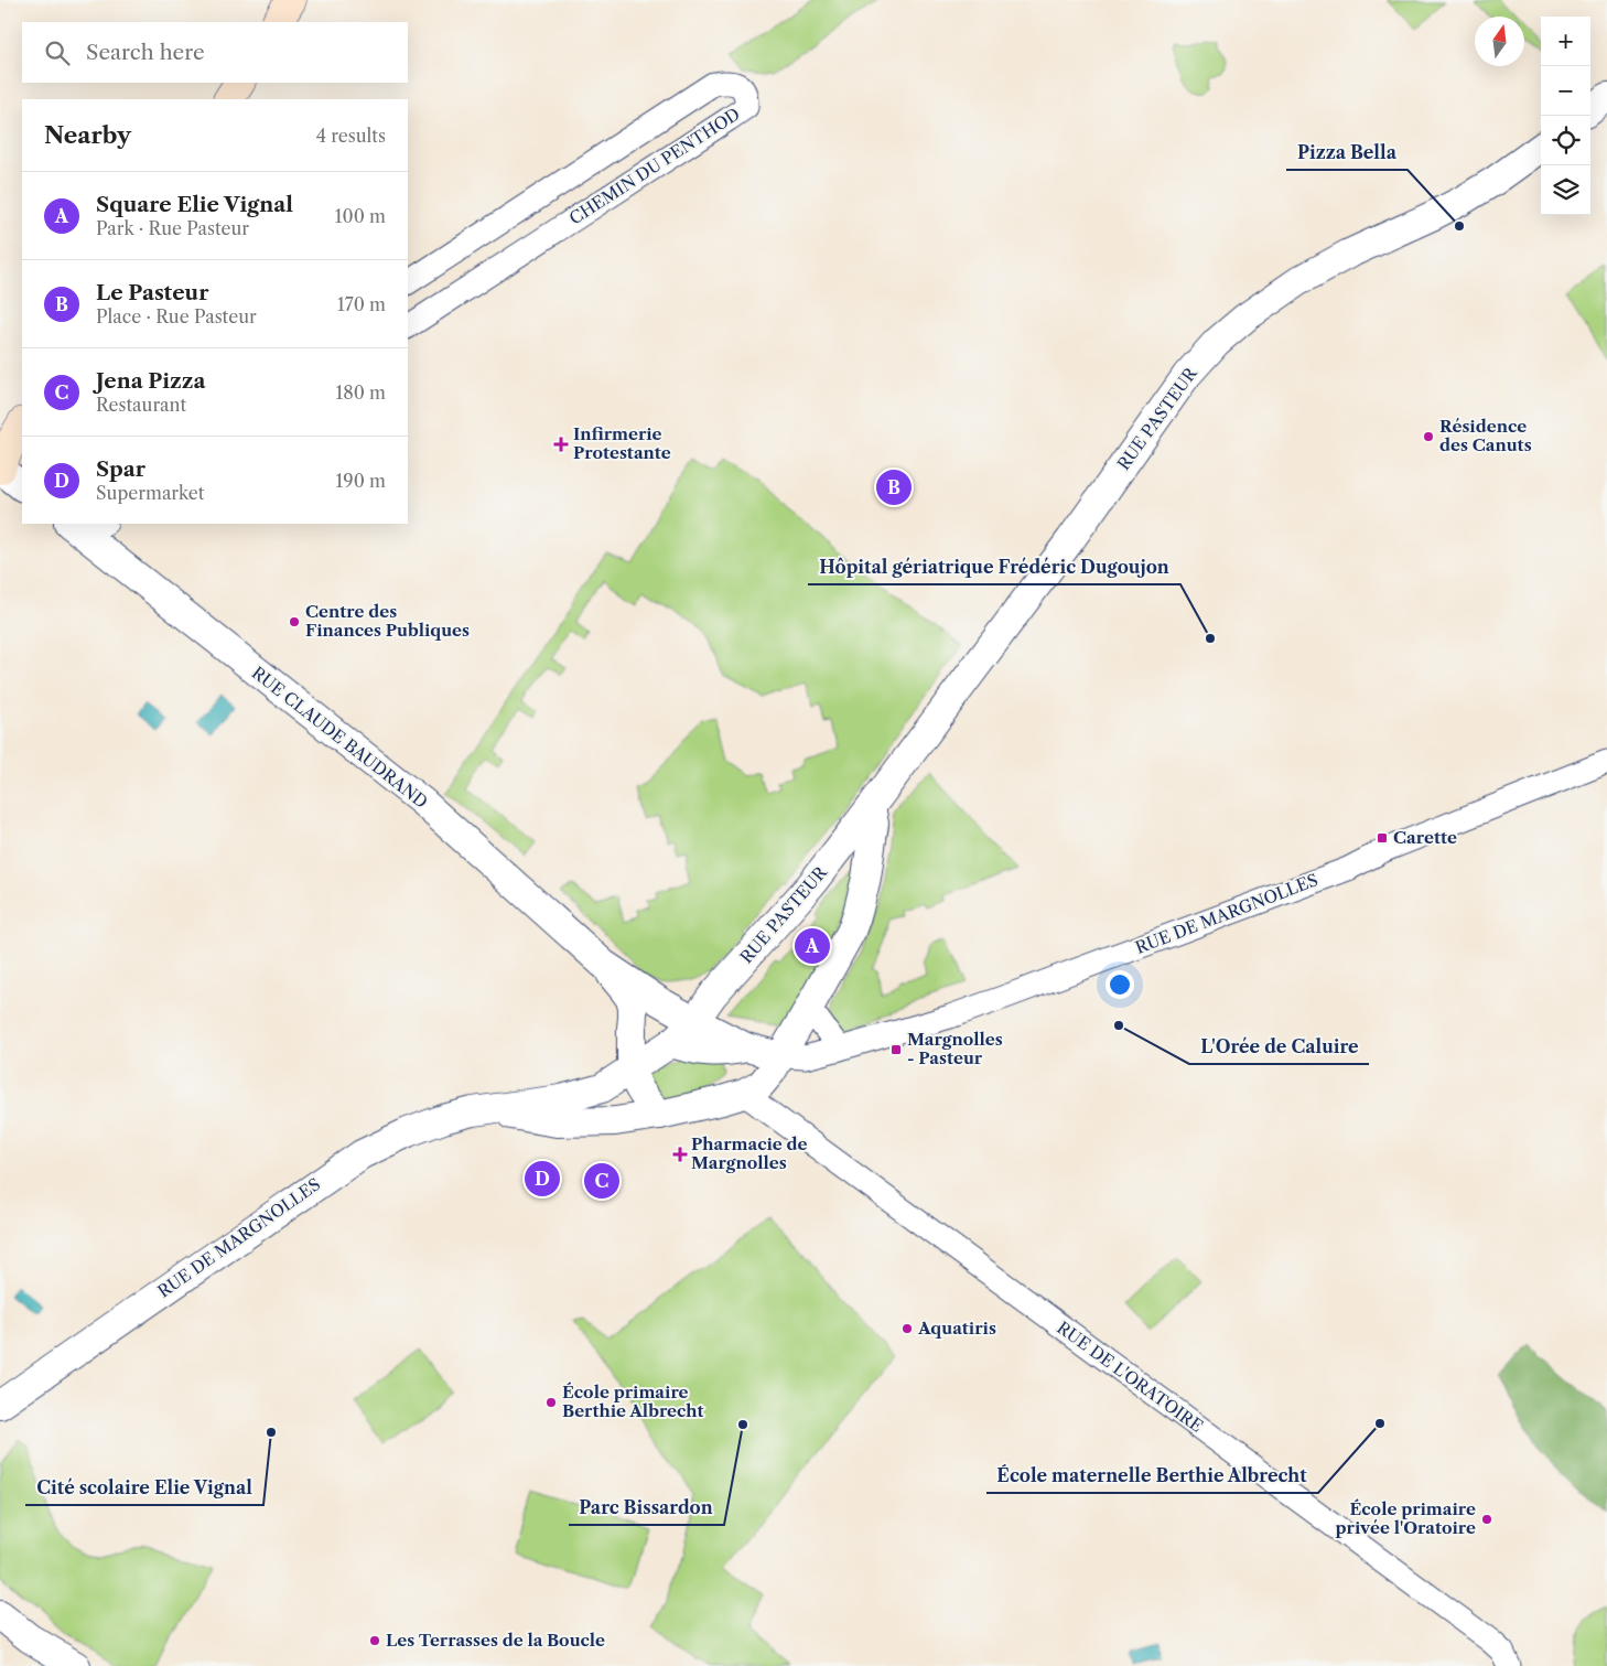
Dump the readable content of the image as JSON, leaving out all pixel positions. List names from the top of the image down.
{
  "streets": {
    "street": [
      "CHEMIN DU PENTHOD",
      "RUE PASTEUR",
      "RUE CLAUDE BAUDRAND",
      "RUE DE MARGNOLLES",
      "RUE DE L'ORATOIRE"
    ]
  },
  "crossings": [
    ["RUE PASTEUR", "RUE CLAUDE BAUDRAND"],
    ["RUE PASTEUR", "RUE DE MARGNOLLES"],
    ["RUE CLAUDE BAUDRAND", "RUE DE MARGNOLLES"],
    ["RUE DE MARGNOLLES", "RUE DE L'ORATOIRE"]
  ],
  "places": {
    "other": [
      "Pizza Bella",
      "Résidence des Canuts",
      "Centre des Finances Publiques",
      "Hôpital gériatrique Frédéric Dugoujon",
      "L'Orée de Caluire",
      "Aquatiris",
      "École primaire Berthie Albrecht",
      "École maternelle Berthie Albrecht",
      "Parc Bissardon",
      "Cité scolaire Elie Vignal",
      "École primaire privée l'Oratoire",
      "Les Terrasses de la Boucle"
    ],
    "health": ["Infirmerie Protestante", "Pharmacie de Margnolles"],
    "transit": ["Carette", "Margnolles - Pasteur"]
  },
  "north": "top",
  "page": {
    "map_buttons": ["+", "−"],
    "search": "Search here",
    "heading": ["Nearby", "4 results"],
    "list": [
      {
        "mark": "A",
        "name": "Square Elie Vignal",
        "note": "Park · Rue Pasteur",
        "value": "100 m"
      },
      {
        "mark": "B",
        "name": "Le Pasteur",
        "note": "Place · Rue Pasteur",
        "value": "170 m"
      },
      {
        "mark": "C",
        "name": "Jena Pizza",
        "note": "Restaurant",
        "value": "180 m"
      },
      {
        "mark": "D",
        "name": "Spar",
        "note": "Supermarket",
        "value": "190 m"
      }
    ],
    "pins": [
      "B",
      "A",
      "D",
      "C"
    ]
  }
}
